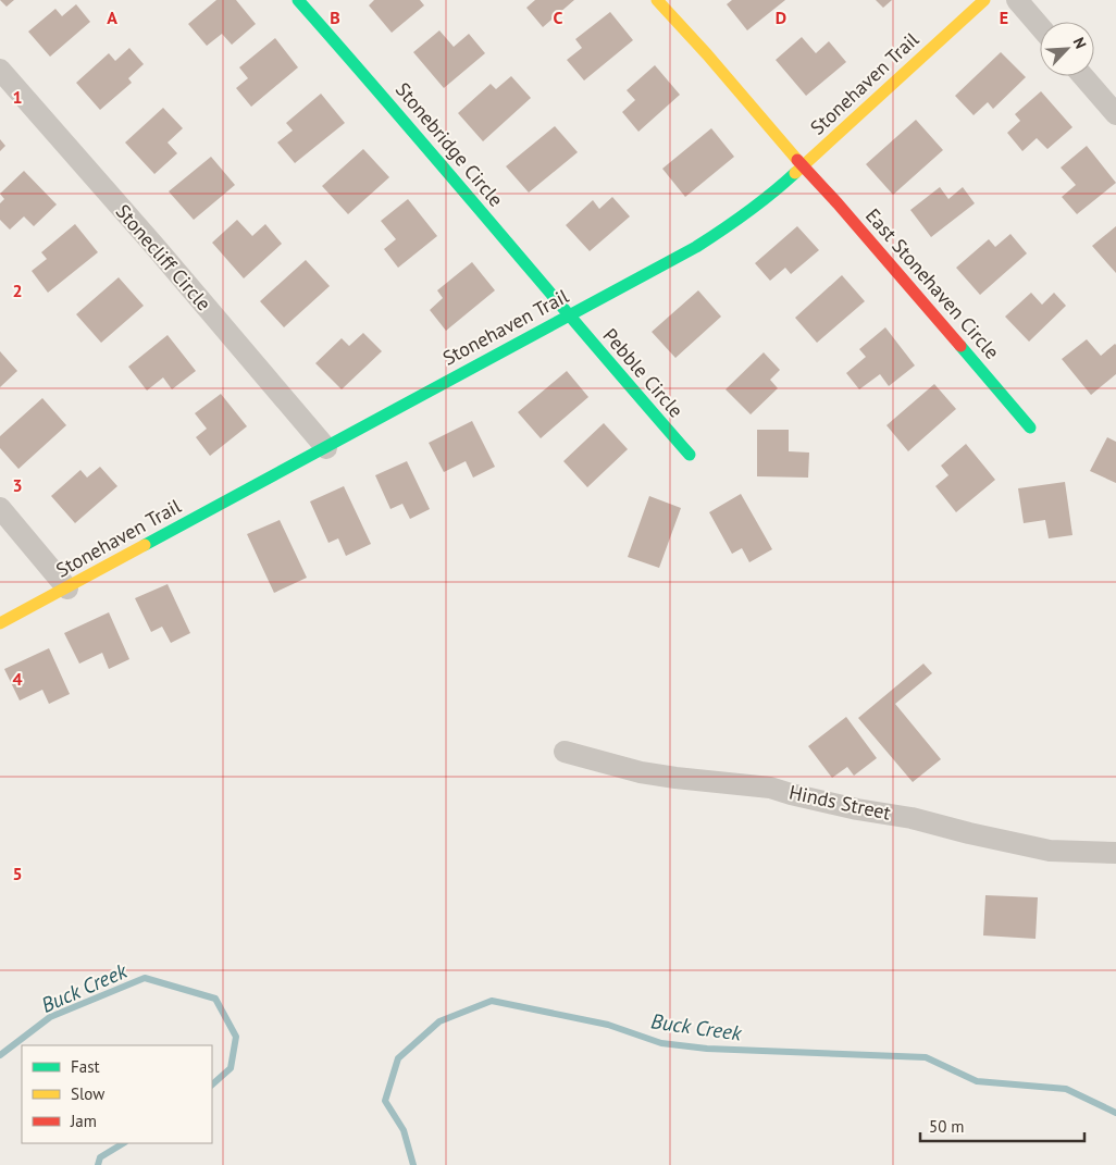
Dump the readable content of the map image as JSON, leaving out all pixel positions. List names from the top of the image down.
{
  "streets": {
    "street": [
      "Stonehaven Trail",
      "Stonebridge Circle",
      "Stonecliff Circle",
      "East Stonehaven Circle",
      "Pebble Circle",
      "Hinds Street"
    ]
  },
  "crossings": [
    ["Stonehaven Trail", "Stonebridge Circle"],
    ["Stonehaven Trail", "Stonecliff Circle"],
    ["Stonehaven Trail", "East Stonehaven Circle"],
    ["Stonehaven Trail", "Pebble Circle"],
    ["Stonebridge Circle", "Pebble Circle"]
  ],
  "water": ["Buck Creek"],
  "legend": ["Fast", "Slow", "Jam"],
  "scale_bar": "50 m",
  "north": "top right",
  "grid": {
    "columns": [
      "A",
      "B",
      "C",
      "D",
      "E"
    ],
    "rows": [
      "1",
      "2",
      "3",
      "4",
      "5"
    ]
  }
}
